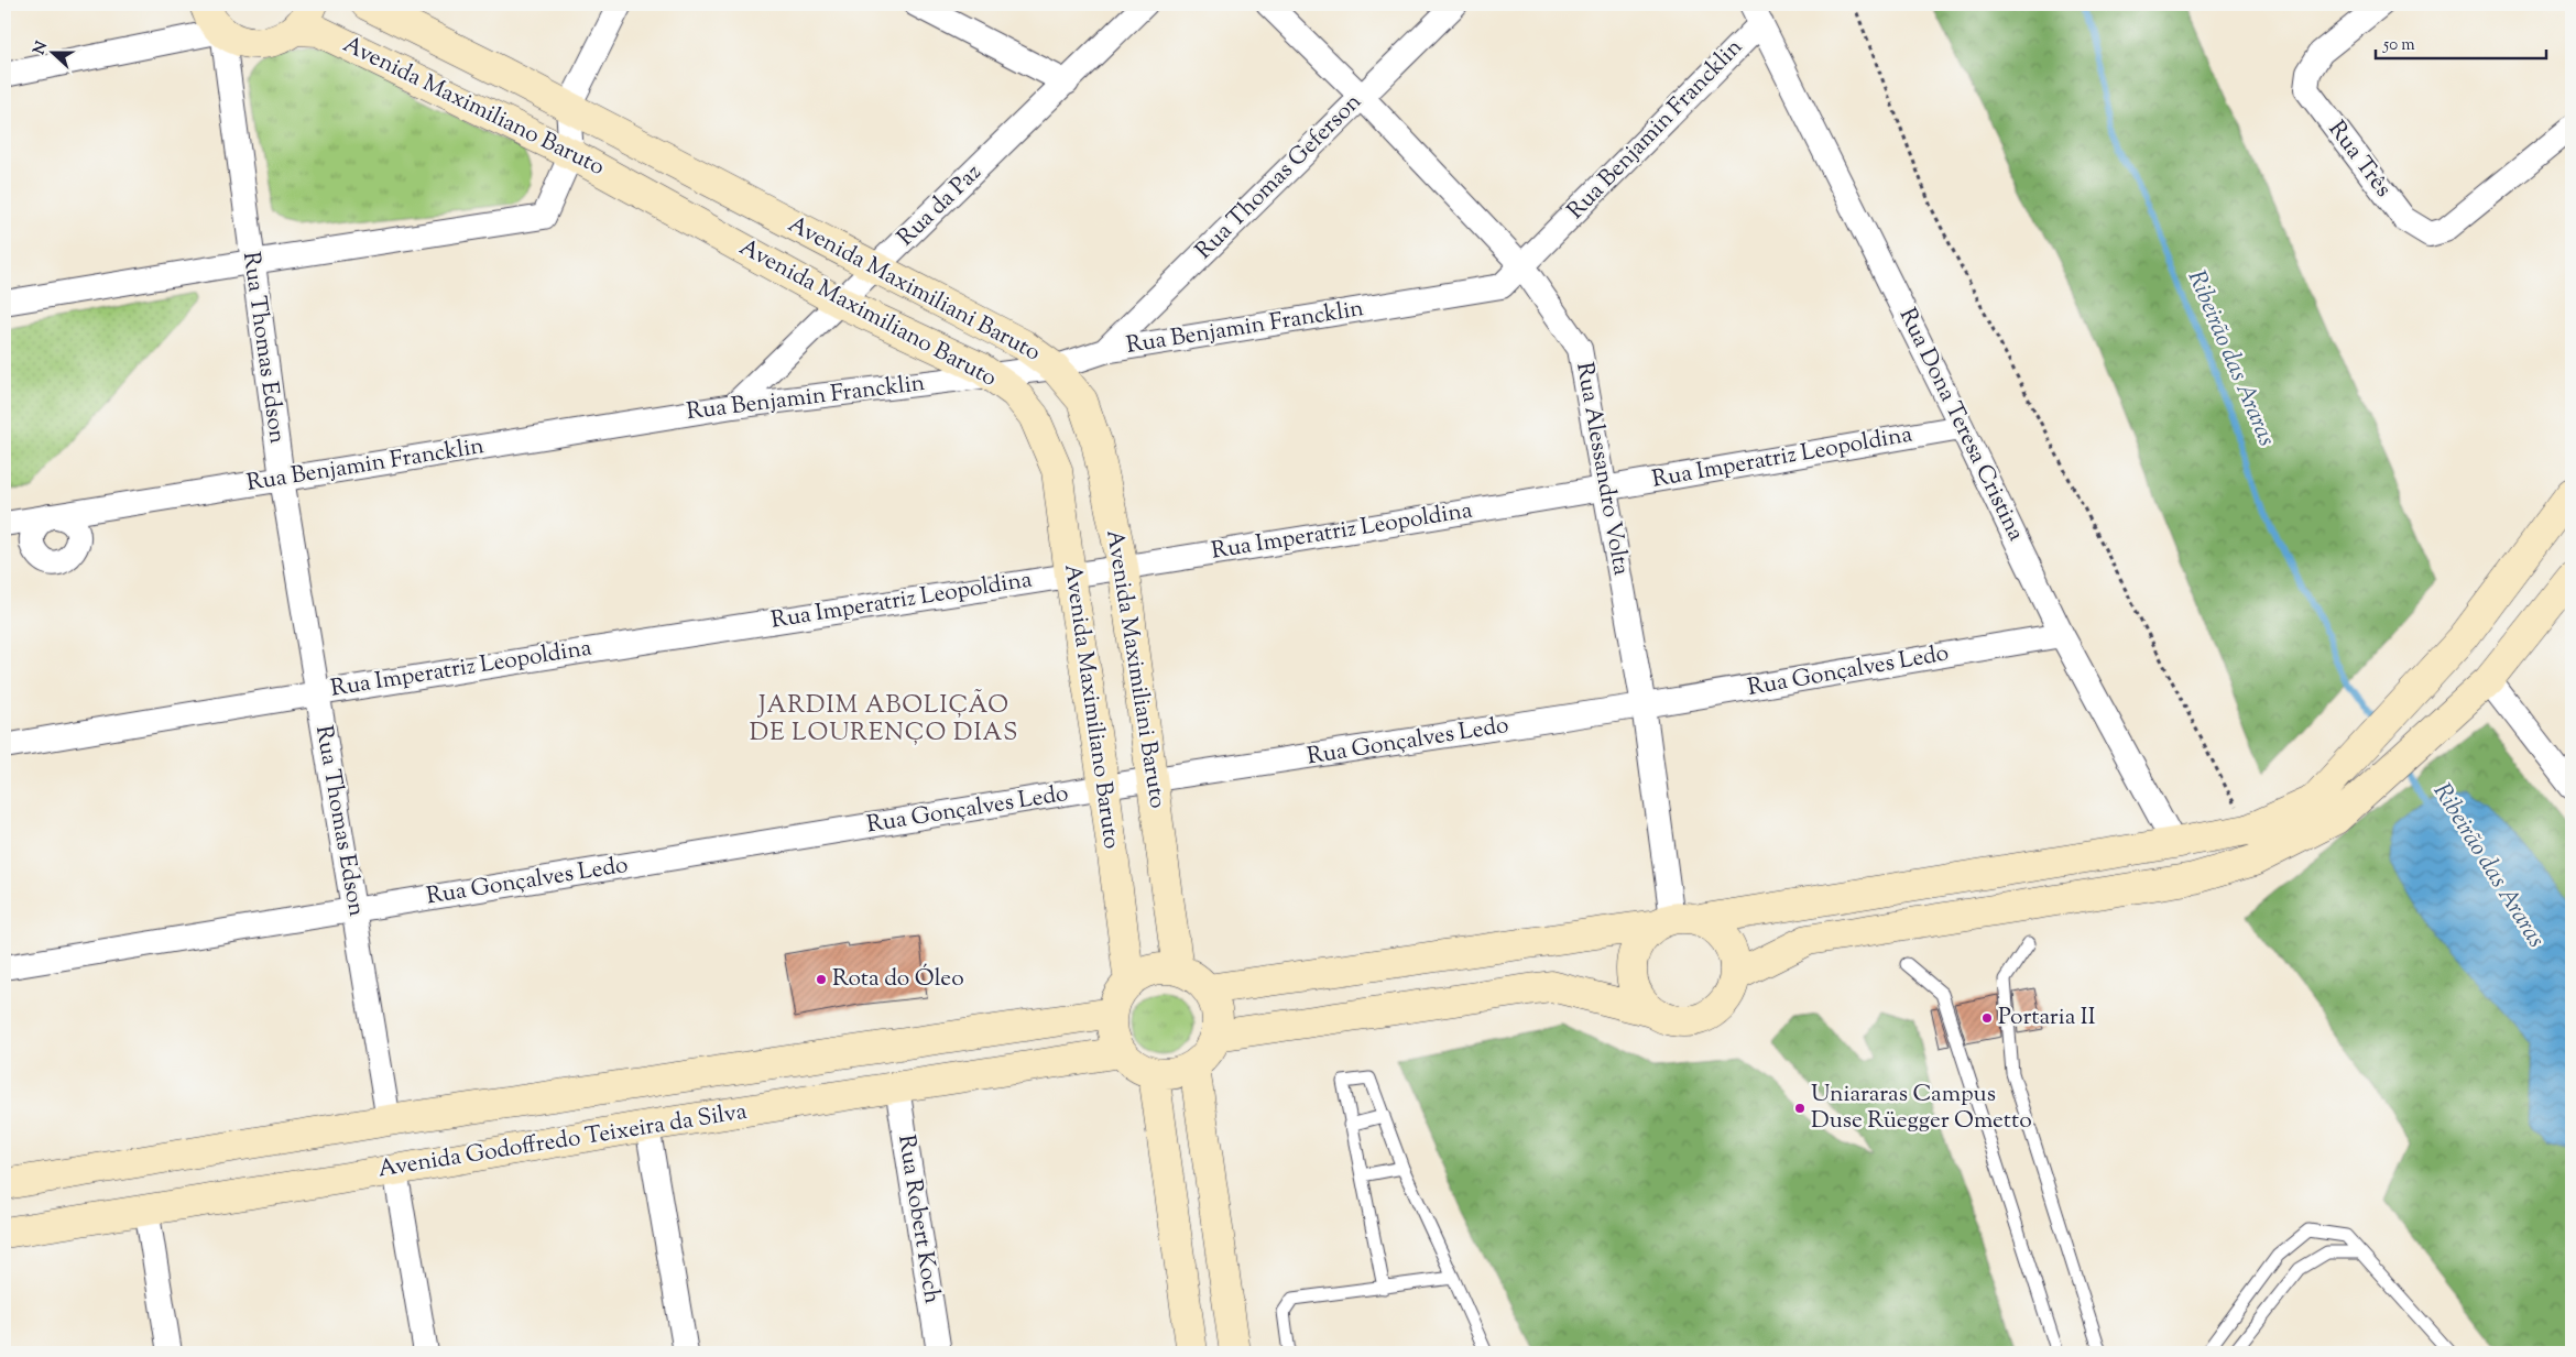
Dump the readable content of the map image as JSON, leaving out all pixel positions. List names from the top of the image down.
{
  "streets": {
    "street": [
      "Avenida Maximiliano Baruto",
      "Rua Benjamin Francklin",
      "Rua Três",
      "Rua Thomas Geferson",
      "Rua da Paz",
      "Avenida Maximiliani Baruto",
      "Rua Thomas Edson",
      "Rua Dona Teresa Cristina",
      "Rua Imperatriz Leopoldina",
      "Rua Alessandro Volta",
      "Rua Gonçalves Ledo",
      "Avenida Godoffredo Teixeira da Silva",
      "Rua Robert Koch"
    ]
  },
  "crossings": [
    ["Avenida Maximiliano Baruto", "Rua Benjamin Francklin"],
    ["Avenida Maximiliano Baruto", "Rua da Paz"],
    ["Avenida Maximiliano Baruto", "Avenida Maximiliani Baruto"],
    ["Avenida Maximiliano Baruto", "Rua Imperatriz Leopoldina"],
    ["Avenida Maximiliano Baruto", "Rua Gonçalves Ledo"],
    ["Avenida Maximiliano Baruto", "Avenida Godoffredo Teixeira da Silva"],
    ["Rua Benjamin Francklin", "Rua Thomas Geferson"],
    ["Rua Benjamin Francklin", "Rua da Paz"],
    ["Rua Benjamin Francklin", "Avenida Maximiliani Baruto"],
    ["Rua Benjamin Francklin", "Rua Thomas Edson"],
    ["Rua Benjamin Francklin", "Rua Dona Teresa Cristina"],
    ["Rua Benjamin Francklin", "Rua Alessandro Volta"],
    ["Rua Thomas Geferson", "Rua Alessandro Volta"],
    ["Rua da Paz", "Avenida Maximiliani Baruto"],
    ["Avenida Maximiliani Baruto", "Rua Imperatriz Leopoldina"],
    ["Avenida Maximiliani Baruto", "Rua Gonçalves Ledo"],
    ["Avenida Maximiliani Baruto", "Avenida Godoffredo Teixeira da Silva"],
    ["Rua Thomas Edson", "Rua Imperatriz Leopoldina"],
    ["Rua Thomas Edson", "Rua Gonçalves Ledo"],
    ["Rua Thomas Edson", "Avenida Godoffredo Teixeira da Silva"],
    ["Rua Dona Teresa Cristina", "Rua Imperatriz Leopoldina"],
    ["Rua Dona Teresa Cristina", "Rua Gonçalves Ledo"],
    ["Rua Imperatriz Leopoldina", "Rua Alessandro Volta"],
    ["Rua Alessandro Volta", "Rua Gonçalves Ledo"],
    ["Avenida Godoffredo Teixeira da Silva", "Rua Robert Koch"]
  ],
  "districts": ["JARDIM ABOLIÇÃO DE LOURENÇO DIAS"],
  "water": ["Ribeirão das Araras"],
  "places": ["Rota do Óleo", "Portaria II", "Uniararas Campus Duse Rüegger Ometto"],
  "scale_bar": "50 m",
  "north": "left"
}
